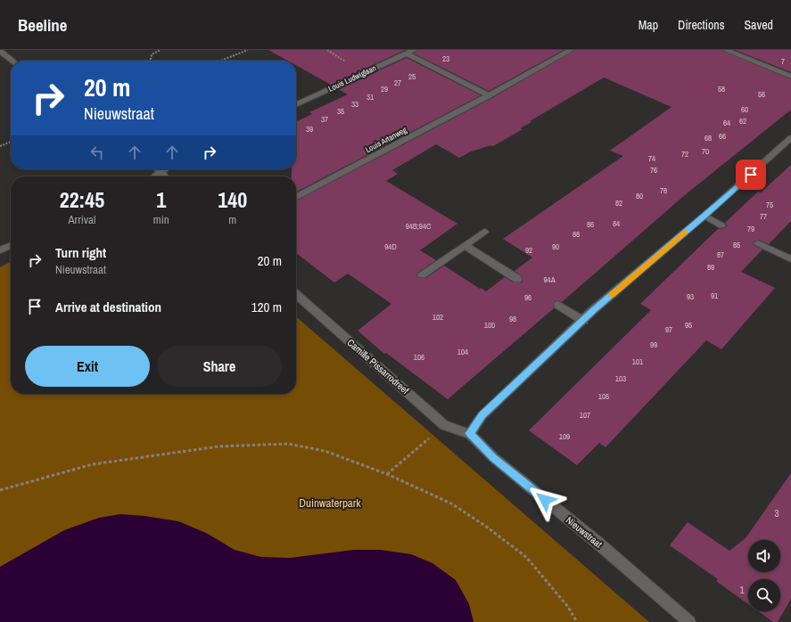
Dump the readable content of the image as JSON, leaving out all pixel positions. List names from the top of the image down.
{
  "streets": {
    "street": [
      "Louis Ludwiglaan",
      "Louis Artanweg",
      "Camille Pissarrodreef",
      "Nieuwstraat"
    ]
  },
  "crossings": [
    ["Camille Pissarrodreef", "Nieuwstraat"]
  ],
  "parks": ["Duinwaterpark"],
  "house_numbers": [
    "23",
    "7",
    "25",
    "27",
    "29",
    "58",
    "56",
    "31",
    "33",
    "60",
    "35",
    "37",
    "62",
    "64",
    "39",
    "66",
    "68",
    "70",
    "72",
    "74",
    "76",
    "78",
    "80",
    "82",
    "75",
    "77",
    "84",
    "86",
    "94B;94C",
    "79",
    "88",
    "85",
    "94D",
    "90",
    "92",
    "87",
    "89",
    "94A",
    "91",
    "93",
    "96",
    "102",
    "98",
    "100",
    "95",
    "97",
    "99",
    "104",
    "106",
    "101",
    "103",
    "105",
    "107",
    "109",
    "3",
    "1"
  ],
  "page": {
    "header": "Beeline",
    "nav": ["Map", "Directions", "Saved"],
    "turn": ["20 m", "Nieuwstraat"],
    "eta": [
      "22:45",
      "Arrival",
      "1",
      "min",
      "140",
      "m"
    ],
    "list": [
      {
        "name": "Turn right",
        "note": "Nieuwstraat",
        "value": "20 m"
      },
      {
        "name": "Arrive at destination",
        "value": "120 m"
      }
    ],
    "buttons": ["Exit", "Share"]
  }
}
